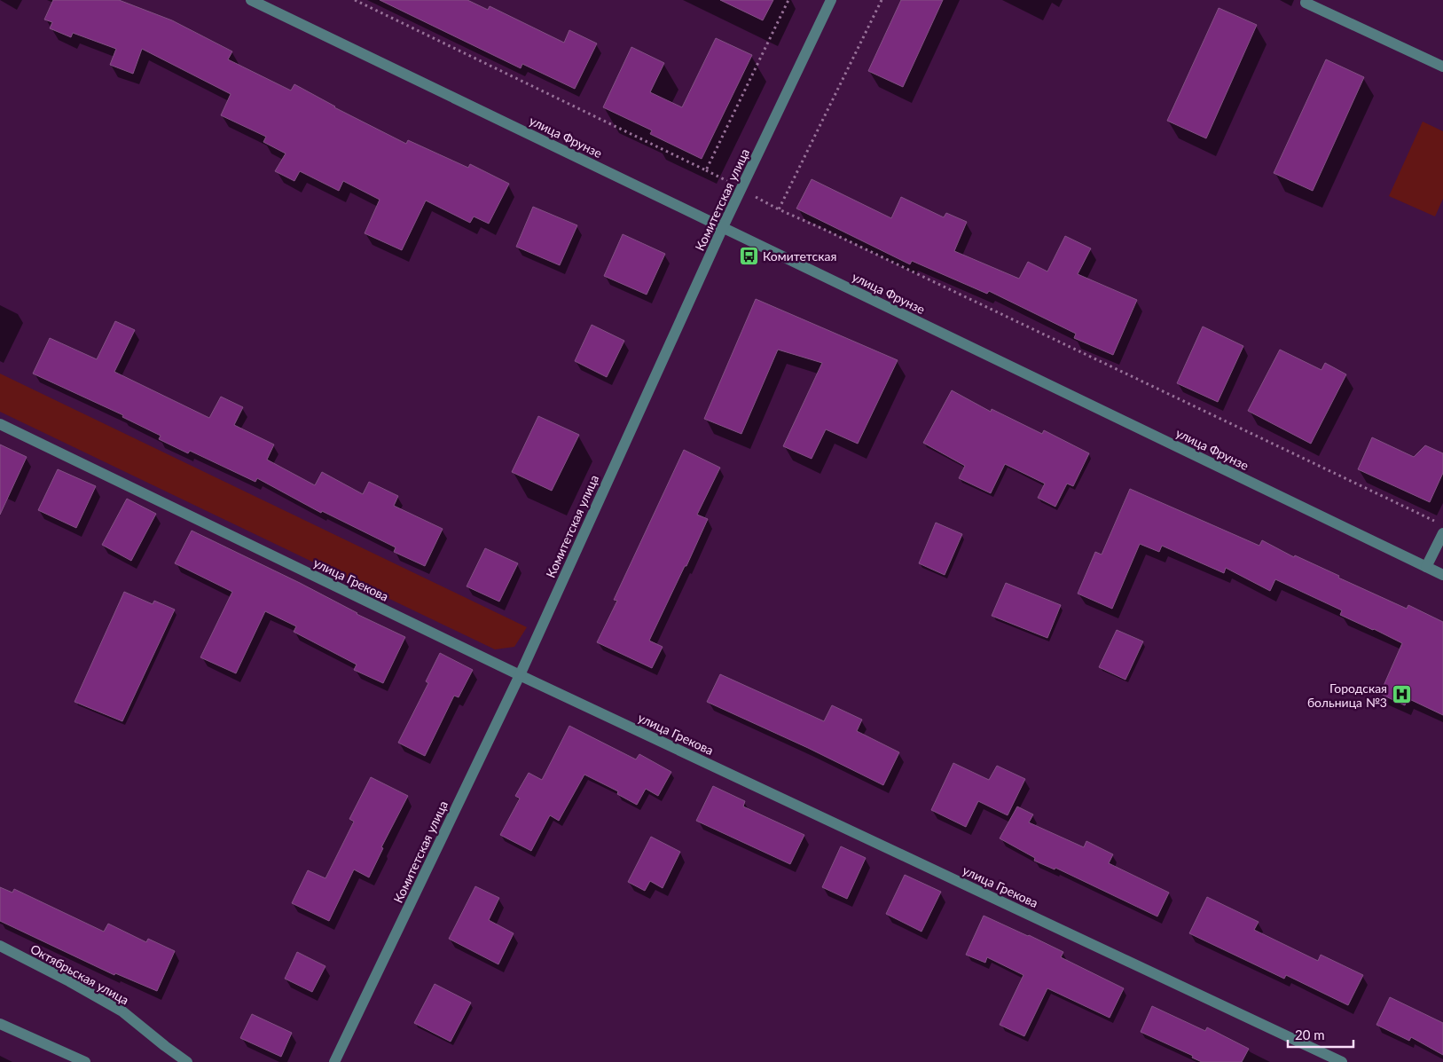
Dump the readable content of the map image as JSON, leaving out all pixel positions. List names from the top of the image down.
{
  "streets": {
    "street": [
      "улица Фрунзе",
      "Комитетская улица",
      "улица Грекова",
      "Октябрьская улица"
    ]
  },
  "crossings": [
    ["улица Фрунзе", "Комитетская улица"],
    ["Комитетская улица", "улица Грекова"]
  ],
  "places": {
    "bus stop": ["Комитетская"],
    "hospital": ["Городская больница №3"]
  },
  "scale_bar": "20 m"
}
